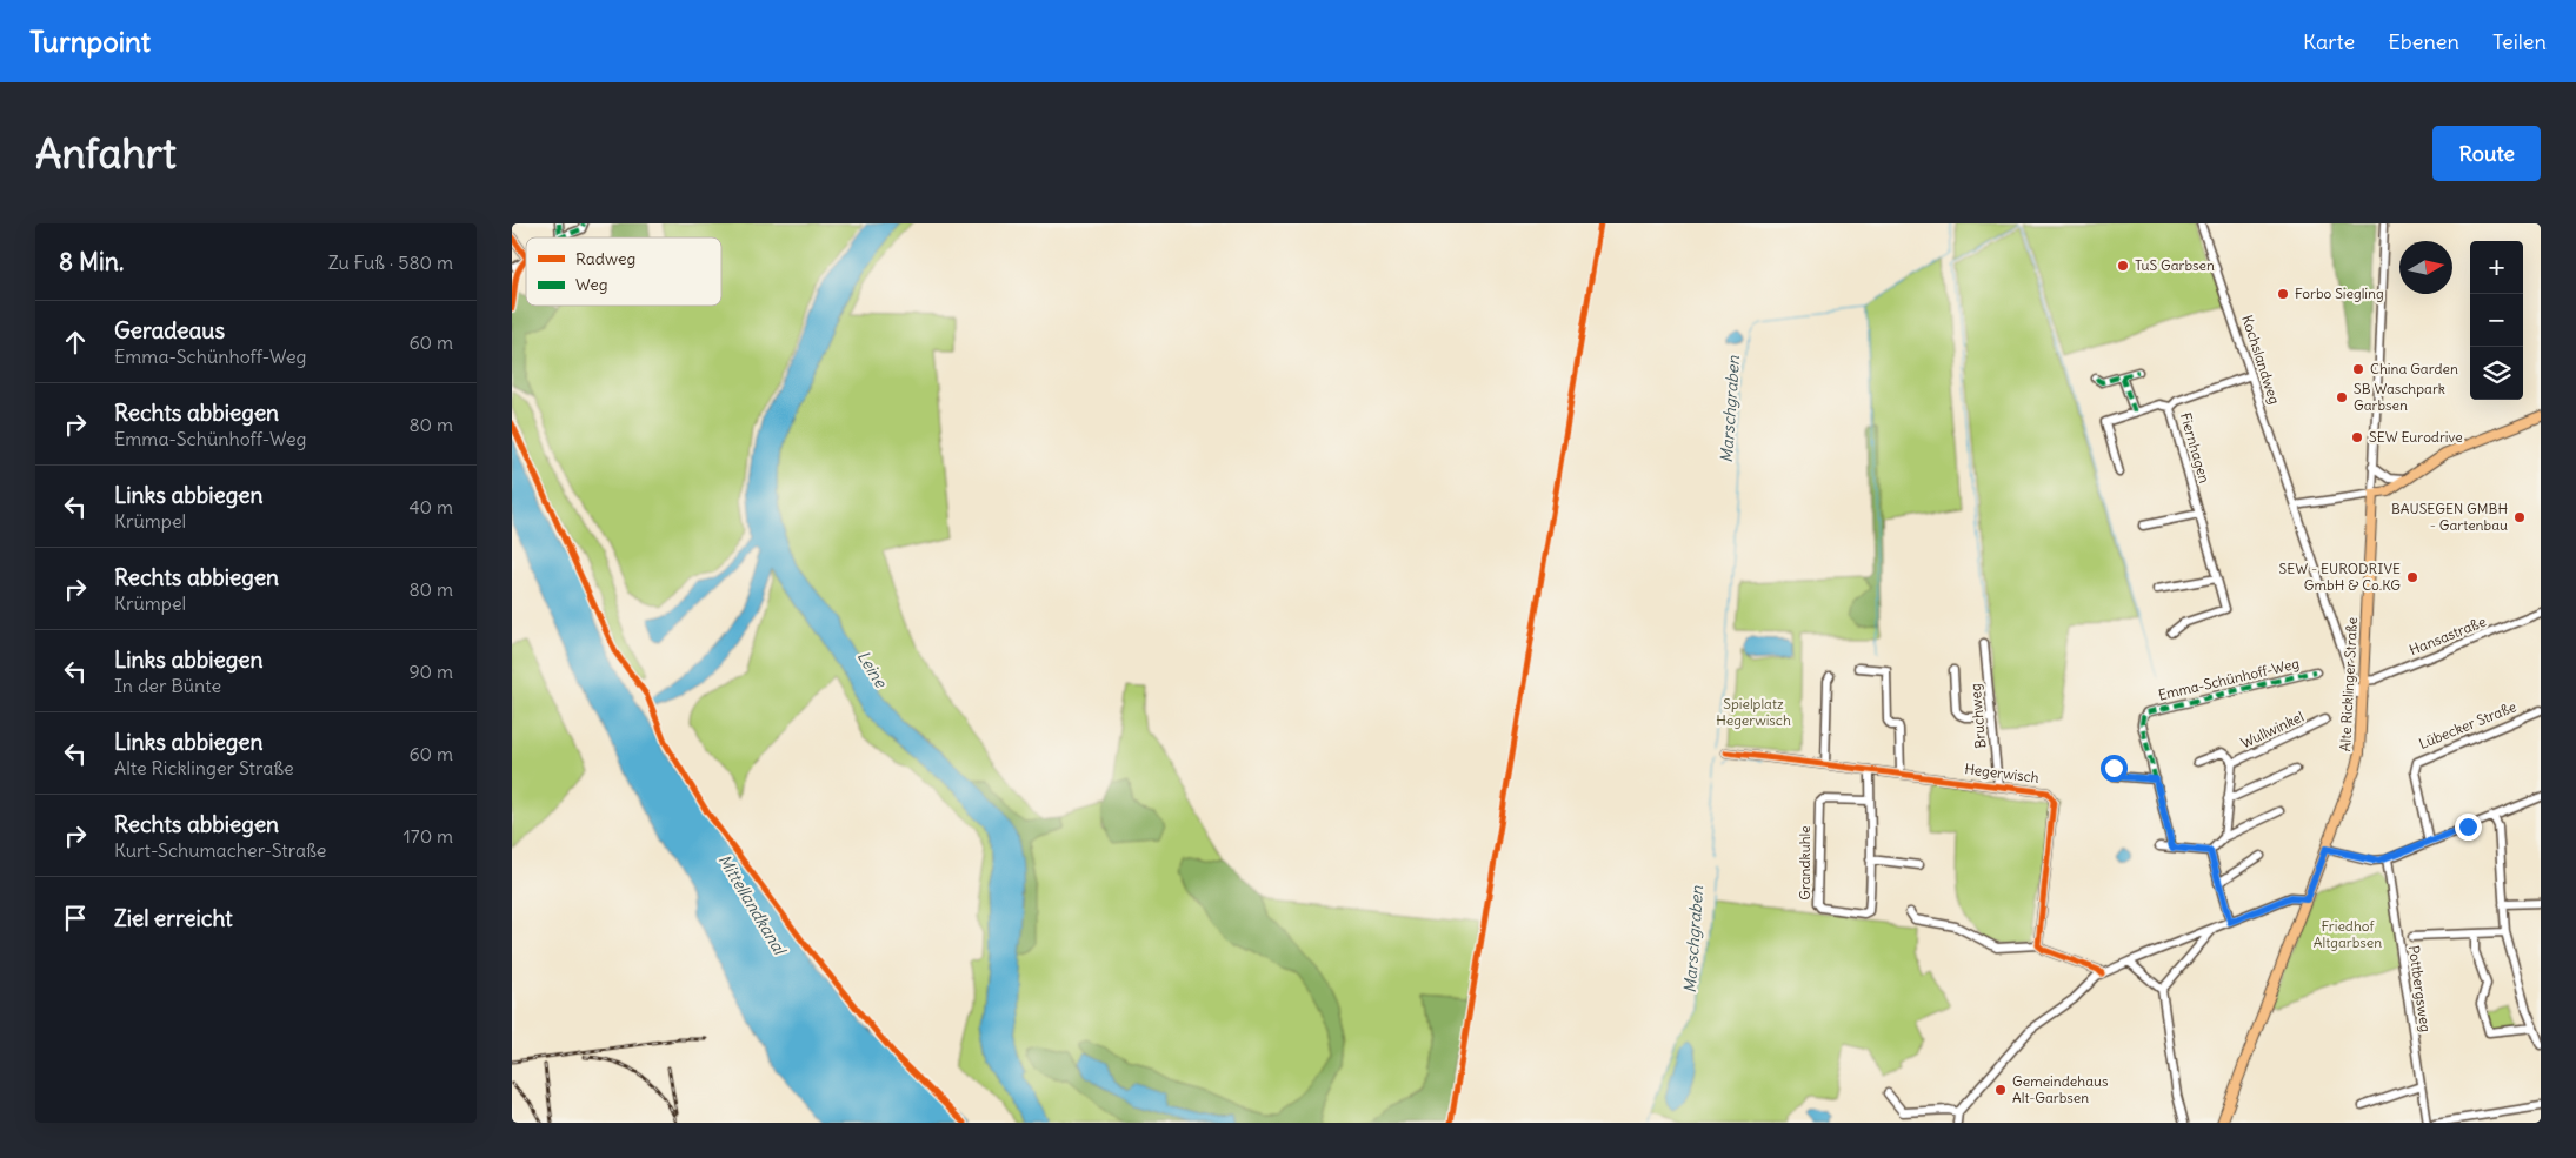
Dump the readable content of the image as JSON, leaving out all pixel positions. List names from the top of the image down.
{
  "streets": {
    "main road": ["Alte Ricklinger Straße"],
    "street": [
      "Kochslandweg",
      "Fiernhagen",
      "Hansastraße",
      "Emma-Schünhoff-Weg",
      "Bruchweg",
      "Lübecker Straße",
      "Wullwinkel",
      "Hegerwisch",
      "Grandkuhle",
      "Pottbergsweg"
    ]
  },
  "crossings": [
    ["Kochslandweg", "Fiernhagen"],
    ["Kochslandweg", "Alte Ricklinger Straße"],
    ["Hansastraße", "Alte Ricklinger Straße"],
    ["Bruchweg", "Hegerwisch"],
    ["Hegerwisch", "Grandkuhle"]
  ],
  "water": ["Marschgraben", "Leine", "Mittellandkanal"],
  "parks": ["Spielplatz Hegerwisch", "Friedhof Altgarbsen"],
  "places": [
    "TuS Garbsen",
    "Forbo Siegling",
    "China Garden",
    "SB Waschpark Garbsen",
    "SEW Eurodrive",
    "BAUSEGEN GMBH - Gartenbau",
    "SEW - EURODRIVE GmbH & Co.KG",
    "Gemeindehaus Alt-Garbsen"
  ],
  "legend": ["Radweg", "Weg"],
  "north": "right",
  "page": {
    "header": "Turnpoint",
    "nav": ["Karte", "Ebenen", "Teilen"],
    "buttons": "Route",
    "title": "Anfahrt",
    "heading": ["8 Min.", "Zu Fuß · 580 m"],
    "map_buttons": ["+", "−"],
    "list": [
      ["Geradeaus", "Emma-Schünhoff-Weg", "60 m"],
      ["Rechts abbiegen", "Emma-Schünhoff-Weg", "80 m"],
      ["Links abbiegen", "Krümpel", "40 m"],
      ["Rechts abbiegen", "Krümpel", "80 m"],
      ["Links abbiegen", "In der Bünte", "90 m"],
      ["Links abbiegen", "Alte Ricklinger Straße", "60 m"],
      ["Rechts abbiegen", "Kurt-Schumacher-Straße", "170 m"],
      "Ziel erreicht"
    ]
  }
}
